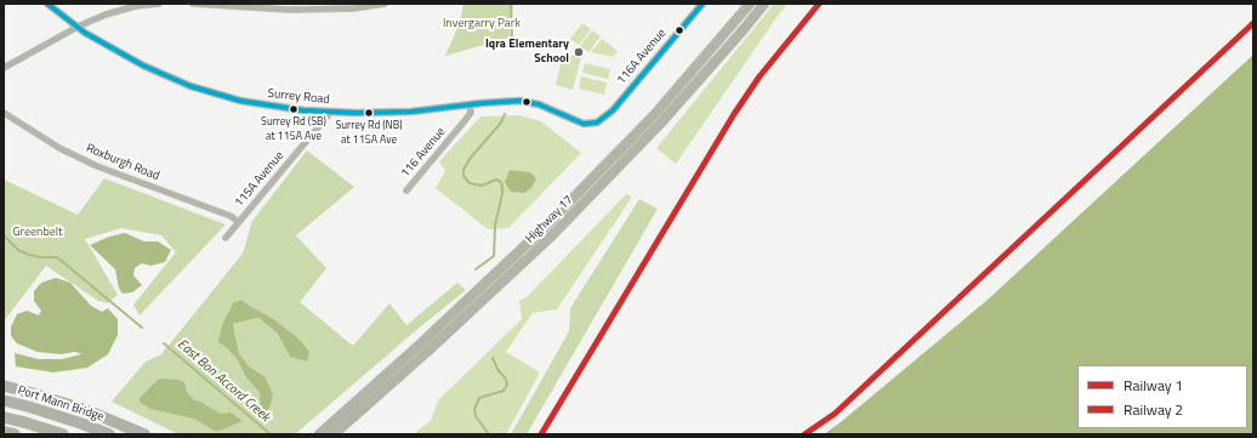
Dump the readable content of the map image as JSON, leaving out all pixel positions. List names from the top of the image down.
{
  "streets": {
    "highway": ["Highway 17", "Port Mann Bridge"],
    "street": [
      "116A Avenue",
      "Surrey Road",
      "116 Avenue",
      "Roxburgh Road",
      "115A Avenue"
    ]
  },
  "crossings": [
    ["116A Avenue", "Surrey Road"],
    ["Surrey Road", "116 Avenue"],
    ["Surrey Road", "115A Avenue"],
    ["Roxburgh Road", "115A Avenue"]
  ],
  "water": ["East Bon Accord Creek"],
  "parks": ["Invergarry Park", "Greenbelt"],
  "places": ["Iqra Elementary School", "Surrey Rd (SB) at 115A Ave", "Surrey Rd (NB) at 115A Ave"],
  "lines": ["rail line 2", "rail line 1"],
  "legend": ["Railway 1", "Railway 2"]
}
